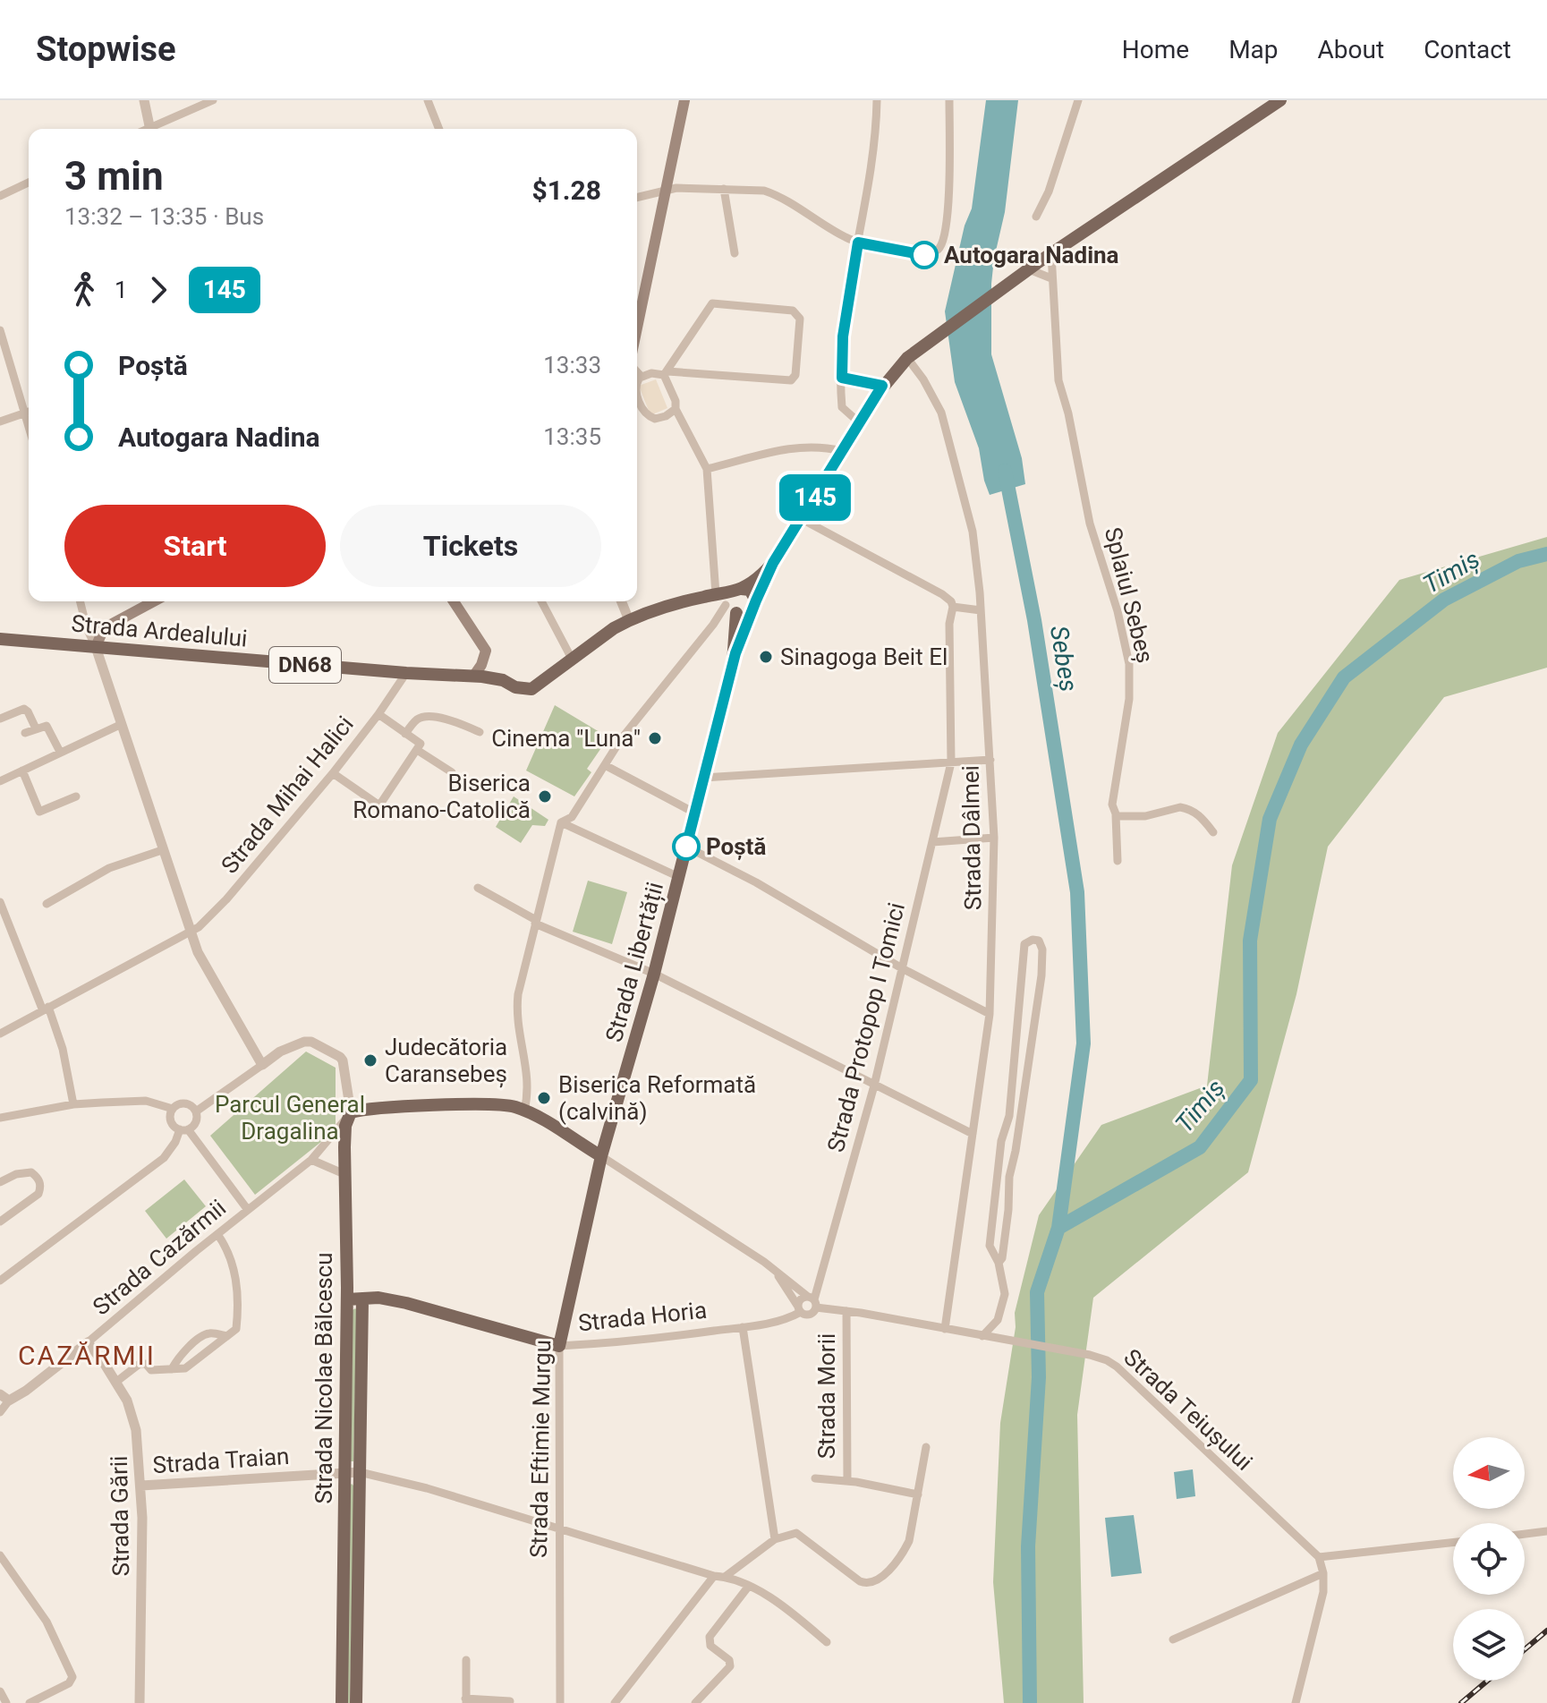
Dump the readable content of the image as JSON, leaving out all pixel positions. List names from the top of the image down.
{
  "streets": {
    "main road": [
      "Strada Ardealului",
      "DN68",
      "Strada Libertății",
      "Strada Horia",
      "Strada Nicolae Bălcescu",
      "Strada Eftimie Murgu"
    ],
    "street": [
      "Splaiul Sebeș",
      "Strada Mihai Halici",
      "Strada Dâlmei",
      "Strada Protopop I Tomici",
      "Strada Cazărmii",
      "Strada Morii",
      "Strada Teiușului",
      "Strada Traian",
      "Strada Gării"
    ]
  },
  "crossings": [
    ["Strada Ardealului", "DN68"],
    ["Strada Ardealului", "Strada Mihai Halici"],
    ["DN68", "Strada Libertății"],
    ["Strada Dâlmei", "Strada Teiușului"],
    ["Strada Libertății", "Strada Eftimie Murgu"],
    ["Strada Protopop I Tomici", "Strada Horia"],
    ["Strada Protopop I Tomici", "Strada Teiușului"],
    ["Strada Cazărmii", "Strada Nicolae Bălcescu"],
    ["Strada Cazărmii", "Strada Gării"],
    ["Strada Horia", "Strada Nicolae Bălcescu"],
    ["Strada Horia", "Strada Teiușului"],
    ["Strada Horia", "Strada Eftimie Murgu"],
    ["Strada Nicolae Bălcescu", "Strada Traian"],
    ["Strada Morii", "Strada Teiușului"],
    ["Strada Traian", "Strada Gării"]
  ],
  "districts": ["CAZĂRMII"],
  "water": ["Timiș", "Sebeș"],
  "parks": ["Parcul General Dragalina"],
  "places": [
    "Autogara Nadina",
    "Sinagoga Beit El",
    "Cinema \"Luna\"",
    "Biserica Romano-Catolică",
    "Poștă",
    "Judecătoria Caransebeș",
    "Biserica Reformată (calvină)"
  ],
  "lines": ["bus line 145"],
  "north": "left",
  "page": {
    "header": "Stopwise",
    "nav": [
      "Home",
      "Map",
      "About",
      "Contact"
    ],
    "on_map": "145",
    "heading": ["3 min", "13:32 – 13:35 · Bus", "$1.28"],
    "legs": ["1", "145"],
    "list": [
      {
        "name": "Poștă",
        "value": "13:33"
      },
      {
        "name": "Autogara Nadina",
        "value": "13:35"
      }
    ],
    "buttons": ["Start", "Tickets"]
  }
}
